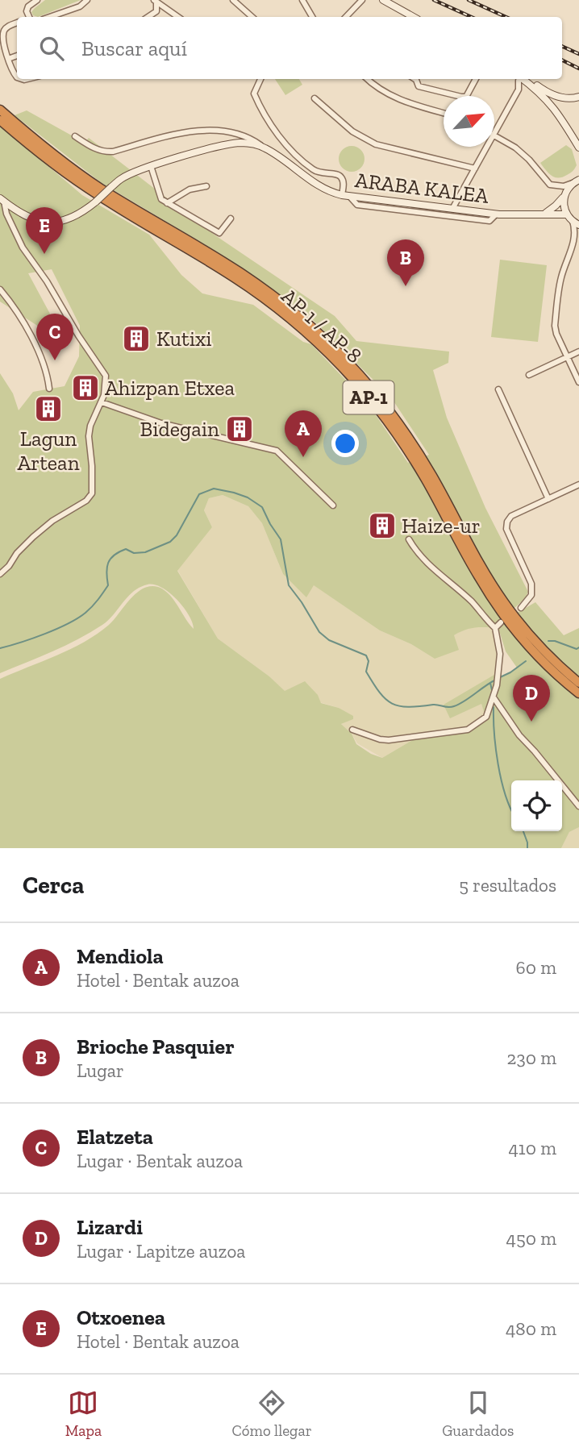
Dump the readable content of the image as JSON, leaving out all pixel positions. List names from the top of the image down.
{
  "streets": {
    "highway": ["AP-1 / AP-8", "AP-1"],
    "street": ["ARABA KALEA"]
  },
  "places": {
    "building": [
      "Kutixi",
      "Ahizpan Etxea",
      "Lagun Artean",
      "Bidegain",
      "Haize-ur"
    ]
  },
  "north": "top right",
  "page": {
    "search": "Buscar aquí",
    "pins": [
      "E",
      "B",
      "C",
      "A",
      "D"
    ],
    "heading": ["Cerca", "5 resultados"],
    "list": [
      {
        "mark": "A",
        "name": "Mendiola",
        "note": "Hotel · Bentak auzoa",
        "value": "60 m"
      },
      {
        "mark": "B",
        "name": "Brioche Pasquier",
        "note": "Lugar",
        "value": "230 m"
      },
      {
        "mark": "C",
        "name": "Elatzeta",
        "note": "Lugar · Bentak auzoa",
        "value": "410 m"
      },
      {
        "mark": "D",
        "name": "Lizardi",
        "note": "Lugar · Lapitze auzoa",
        "value": "450 m"
      },
      {
        "mark": "E",
        "name": "Otxoenea",
        "note": "Hotel · Bentak auzoa",
        "value": "480 m"
      }
    ],
    "nav": ["Mapa", "Cómo llegar", "Guardados"]
  }
}
